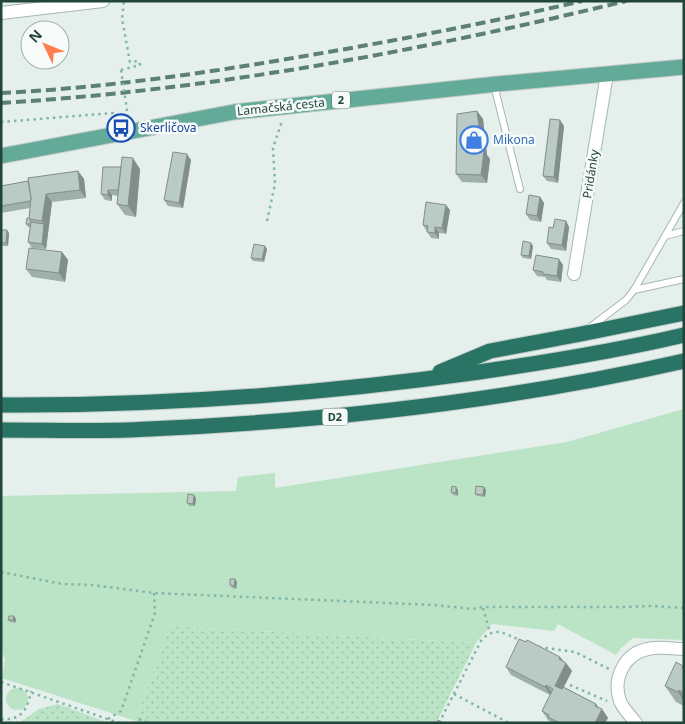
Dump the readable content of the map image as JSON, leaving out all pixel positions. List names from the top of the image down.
{
  "streets": {
    "highway": ["D2"],
    "main road": ["2", "Lamačská cesta"],
    "street": ["Pridánky"]
  },
  "crossings": [
    ["Lamačská cesta", "Pridánky"]
  ],
  "places": {
    "bus stop": ["Skerličova"],
    "shop": ["Mikona"]
  },
  "north": "top left"
}
